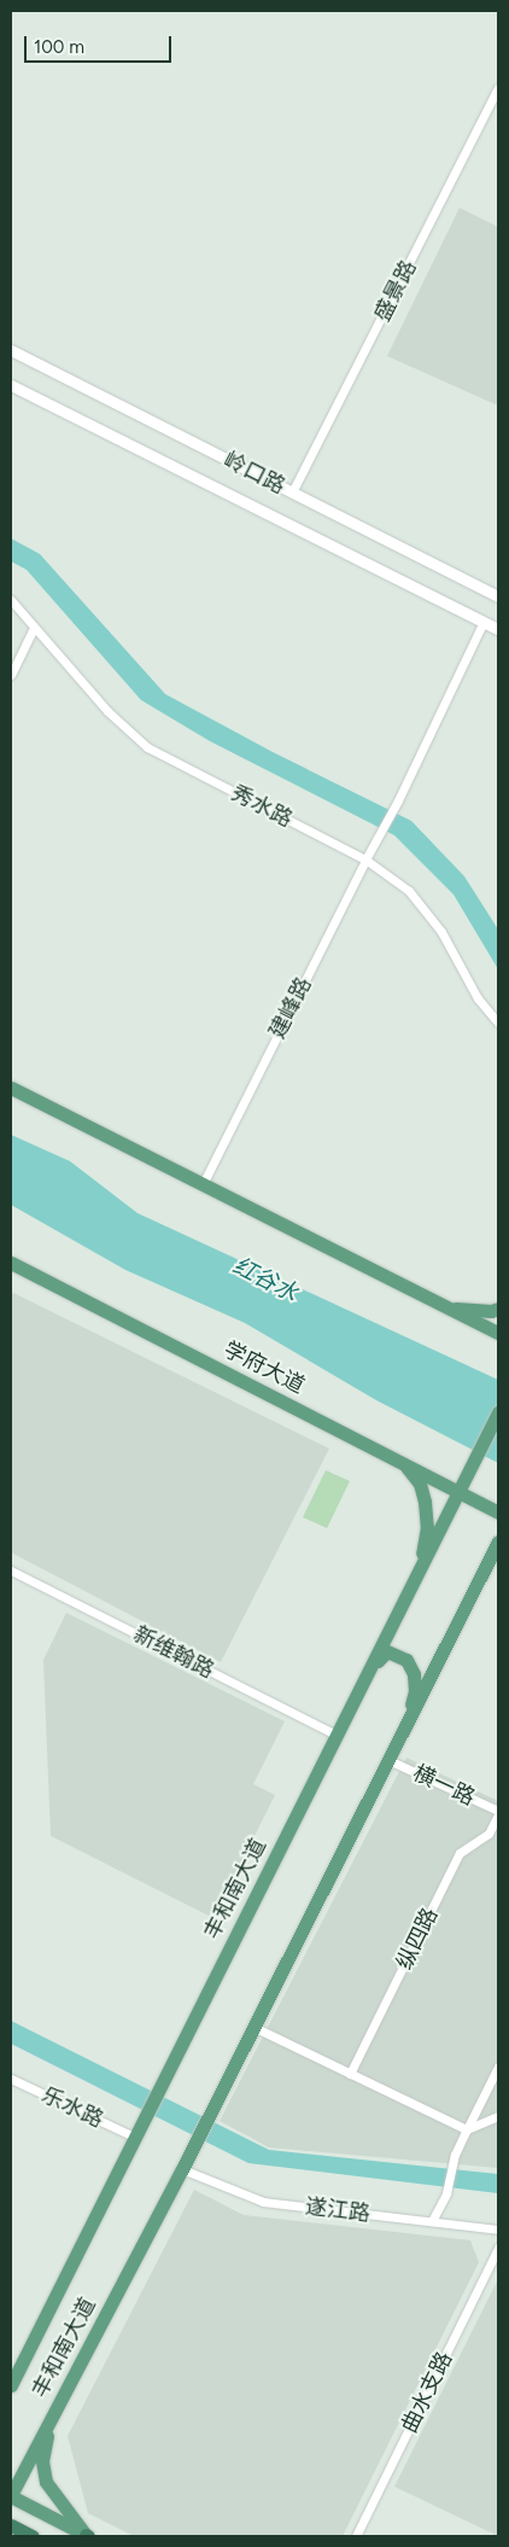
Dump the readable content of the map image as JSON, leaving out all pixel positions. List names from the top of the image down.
{
  "streets": {
    "main road": ["学府大道", "丰和南大道"],
    "street": [
      "盛景路",
      "岭口路",
      "秀水路",
      "建峰路",
      "新维翰路",
      "横一路",
      "纵四路",
      "乐水路",
      "遂江路",
      "曲水支路"
    ]
  },
  "crossings": [
    ["盛景路", "岭口路"],
    ["岭口路", "建峰路"],
    ["秀水路", "建峰路"],
    ["学府大道", "丰和南大道"],
    ["新维翰路", "丰和南大道"],
    ["横一路", "丰和南大道"],
    ["横一路", "纵四路"],
    ["丰和南大道", "乐水路"],
    ["丰和南大道", "遂江路"]
  ],
  "water": ["红谷水"],
  "scale_bar": "100 m"
}
